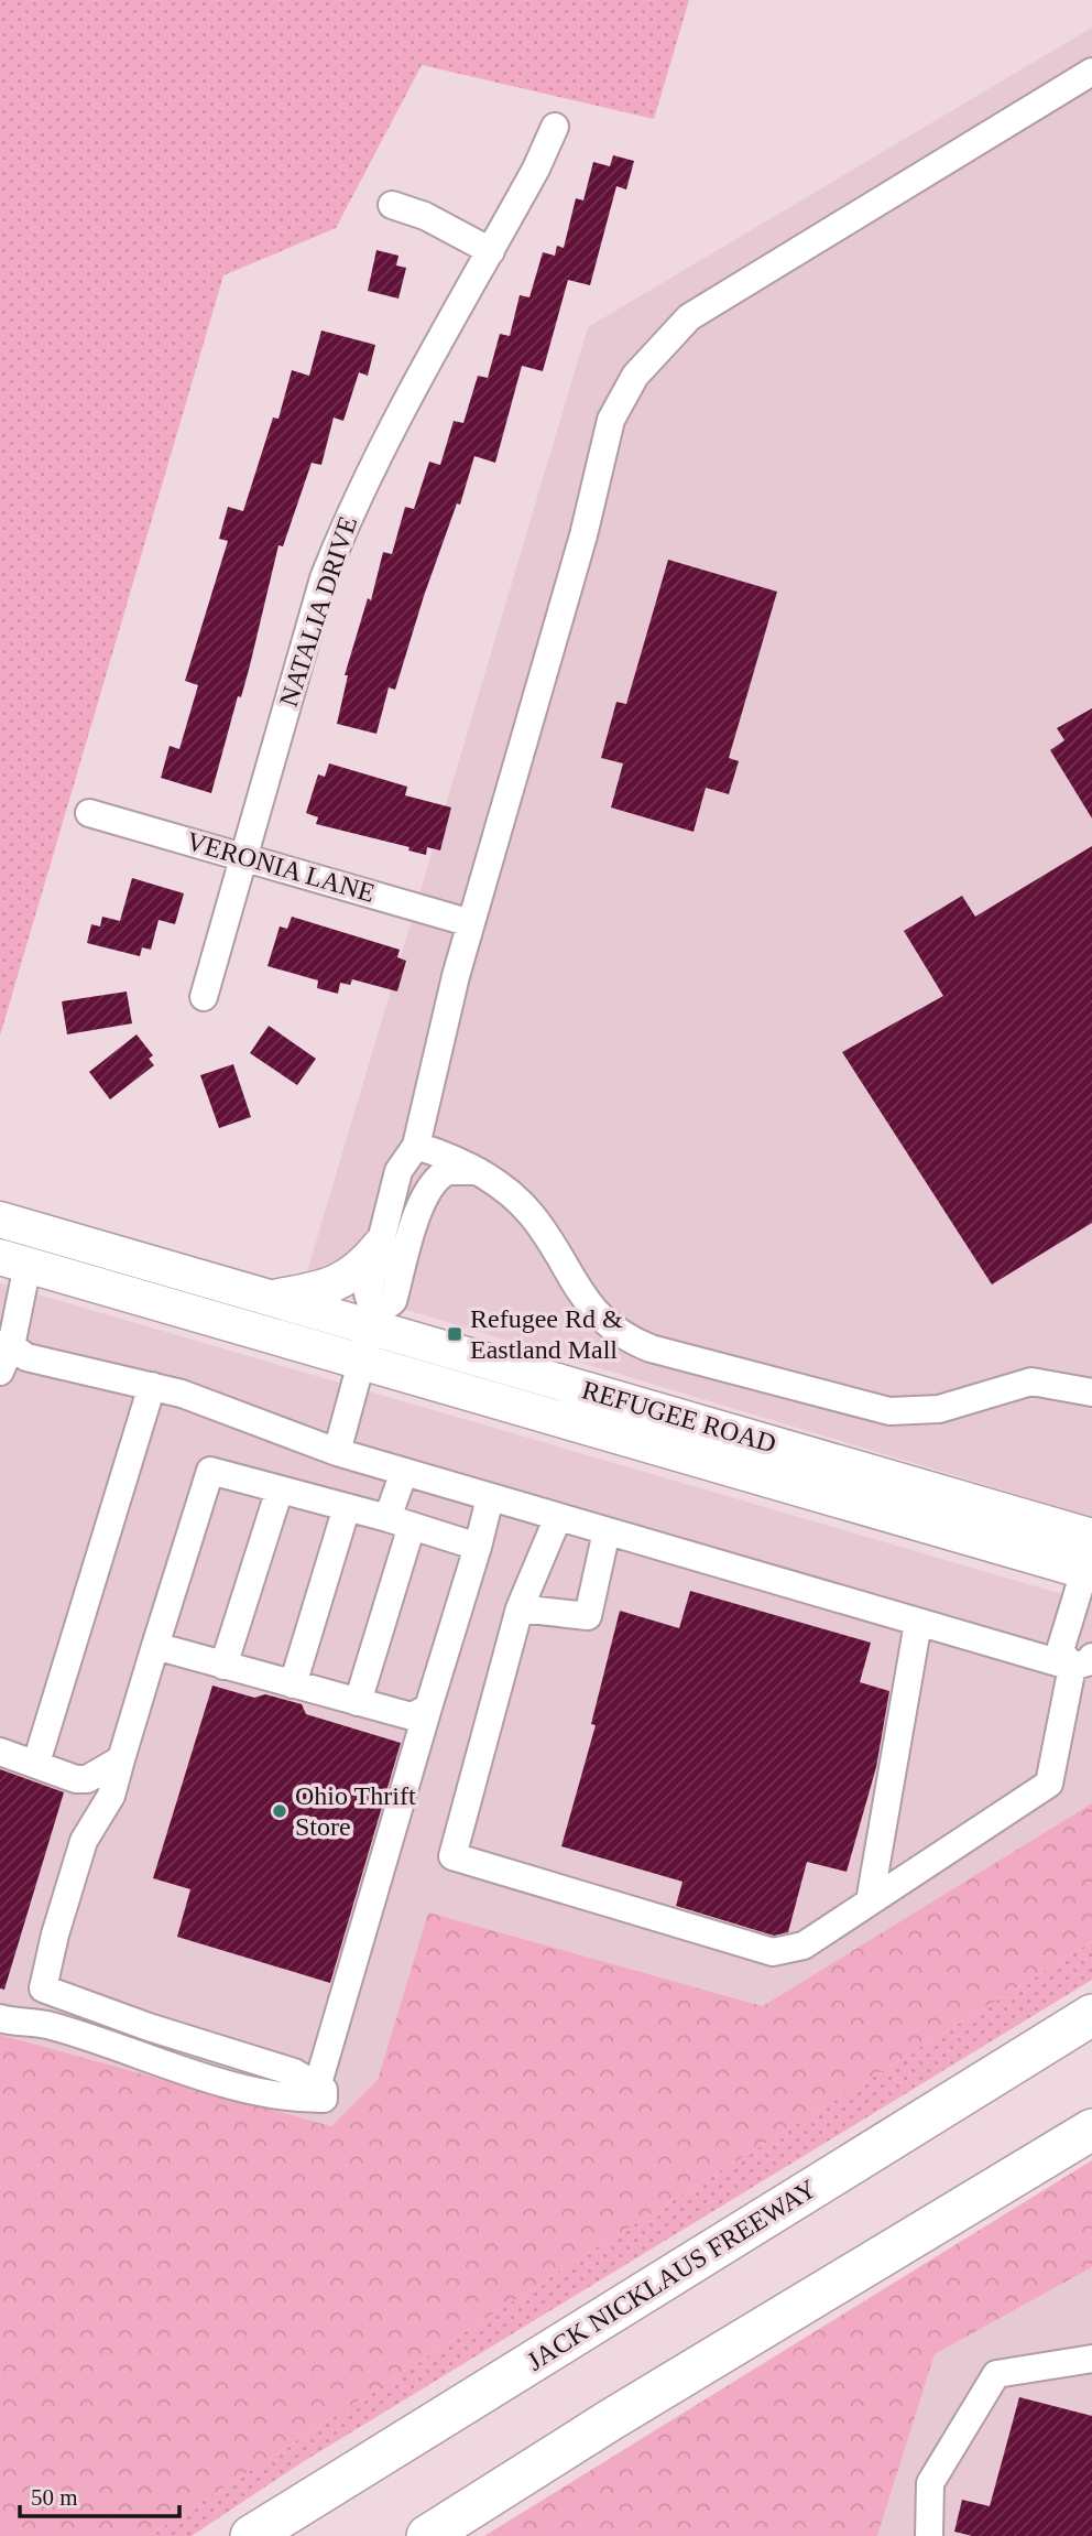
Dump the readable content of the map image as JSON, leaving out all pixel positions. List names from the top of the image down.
{
  "streets": {
    "highway": ["JACK NICKLAUS FREEWAY"],
    "main road": ["REFUGEE ROAD"],
    "street": ["NATALIA DRIVE", "VERONIA LANE"]
  },
  "crossings": [
    ["NATALIA DRIVE", "VERONIA LANE"]
  ],
  "places": {
    "transit": ["Refugee Rd & Eastland Mall"],
    "other": ["Ohio Thrift Store"]
  },
  "scale_bar": "50 m"
}
